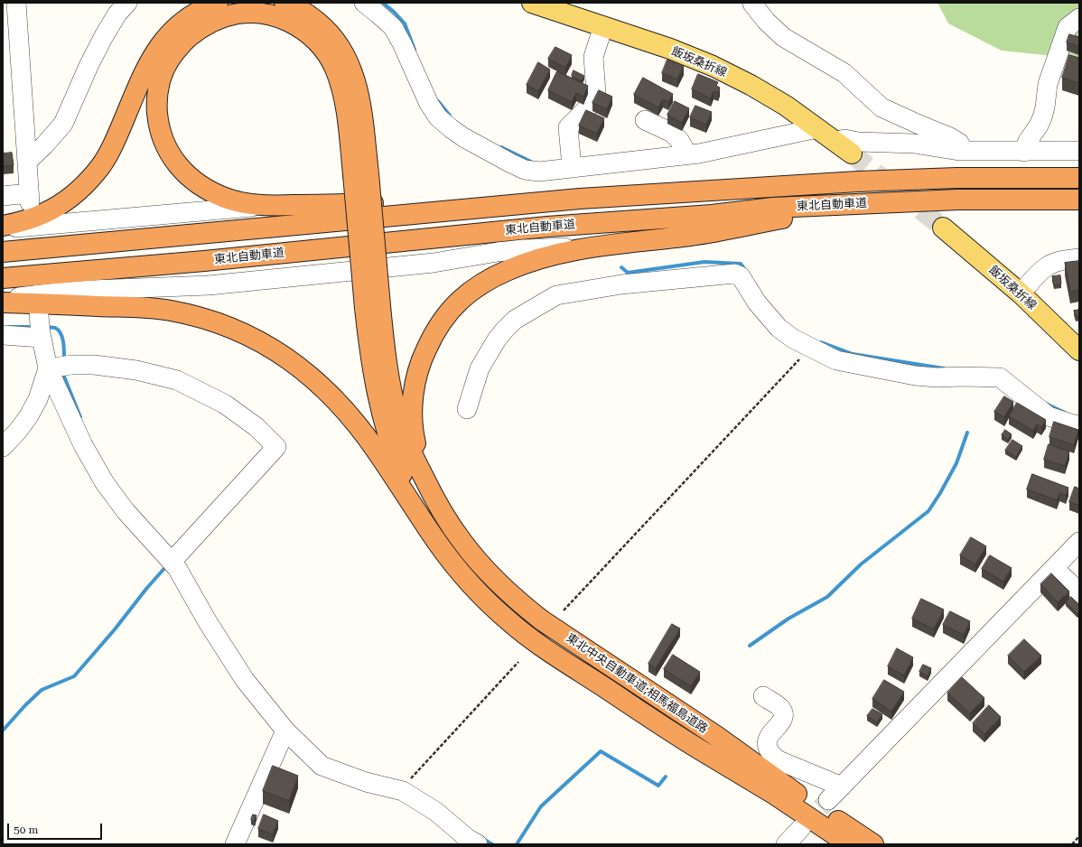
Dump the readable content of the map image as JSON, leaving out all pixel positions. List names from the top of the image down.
{
  "streets": {
    "highway": ["東北自動車道", "東北中央自動車道;相馬福島道路"],
    "main road": ["飯坂桑折線"]
  },
  "scale_bar": "50 m"
}
